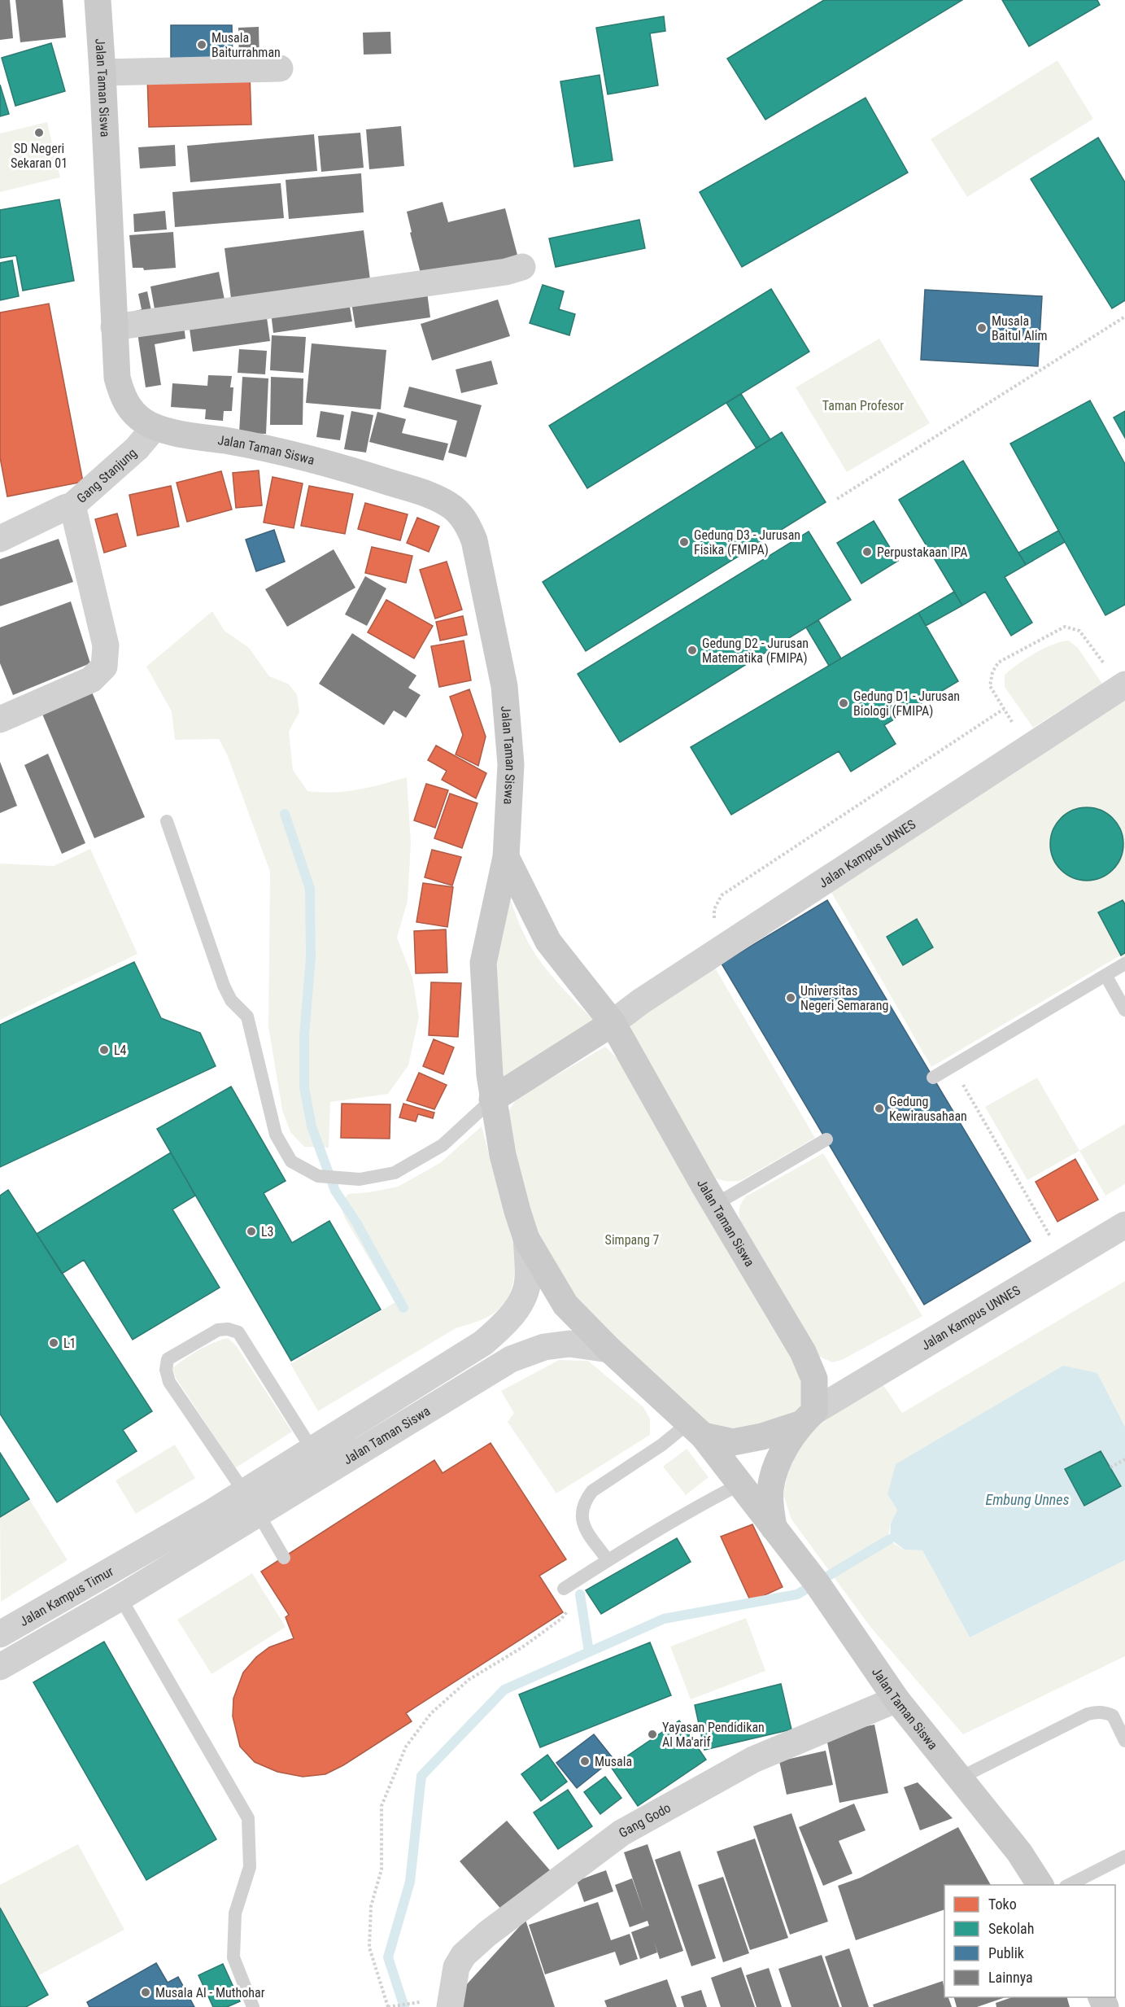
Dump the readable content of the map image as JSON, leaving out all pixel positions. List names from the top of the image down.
{
  "streets": {
    "main road": ["Jalan Taman Siswa"],
    "street": [
      "Gang Stanjung",
      "Jalan Kampus UNNES",
      "Jalan Kampus Timur",
      "Gang Godo"
    ]
  },
  "crossings": [
    ["Jalan Taman Siswa", "Gang Stanjung"],
    ["Jalan Taman Siswa", "Jalan Kampus UNNES"],
    ["Jalan Taman Siswa", "Jalan Kampus Timur"],
    ["Jalan Taman Siswa", "Gang Godo"]
  ],
  "water": ["Embung Unnes"],
  "parks": ["Taman Profesor", "Simpang 7"],
  "places": [
    "Musala Baiturrahman",
    "SD Negeri Sekaran 01",
    "Musala Baitul Alim",
    "Gedung D3 - Jurusan Fisika (FMIPA)",
    "Perpustakaan IPA",
    "Gedung D2 - Jurusan Matematika (FMIPA)",
    "Gedung D1 - Jurusan Biologi (FMIPA)",
    "Universitas Negeri Semarang",
    "L4",
    "Gedung Kewirausahaan",
    "L3",
    "L1",
    "Yayasan Pendidikan Al Ma'arif",
    "Musala",
    "Musala Al - Muthohar"
  ],
  "legend": [
    "Toko",
    "Sekolah",
    "Publik",
    "Lainnya"
  ]
}
